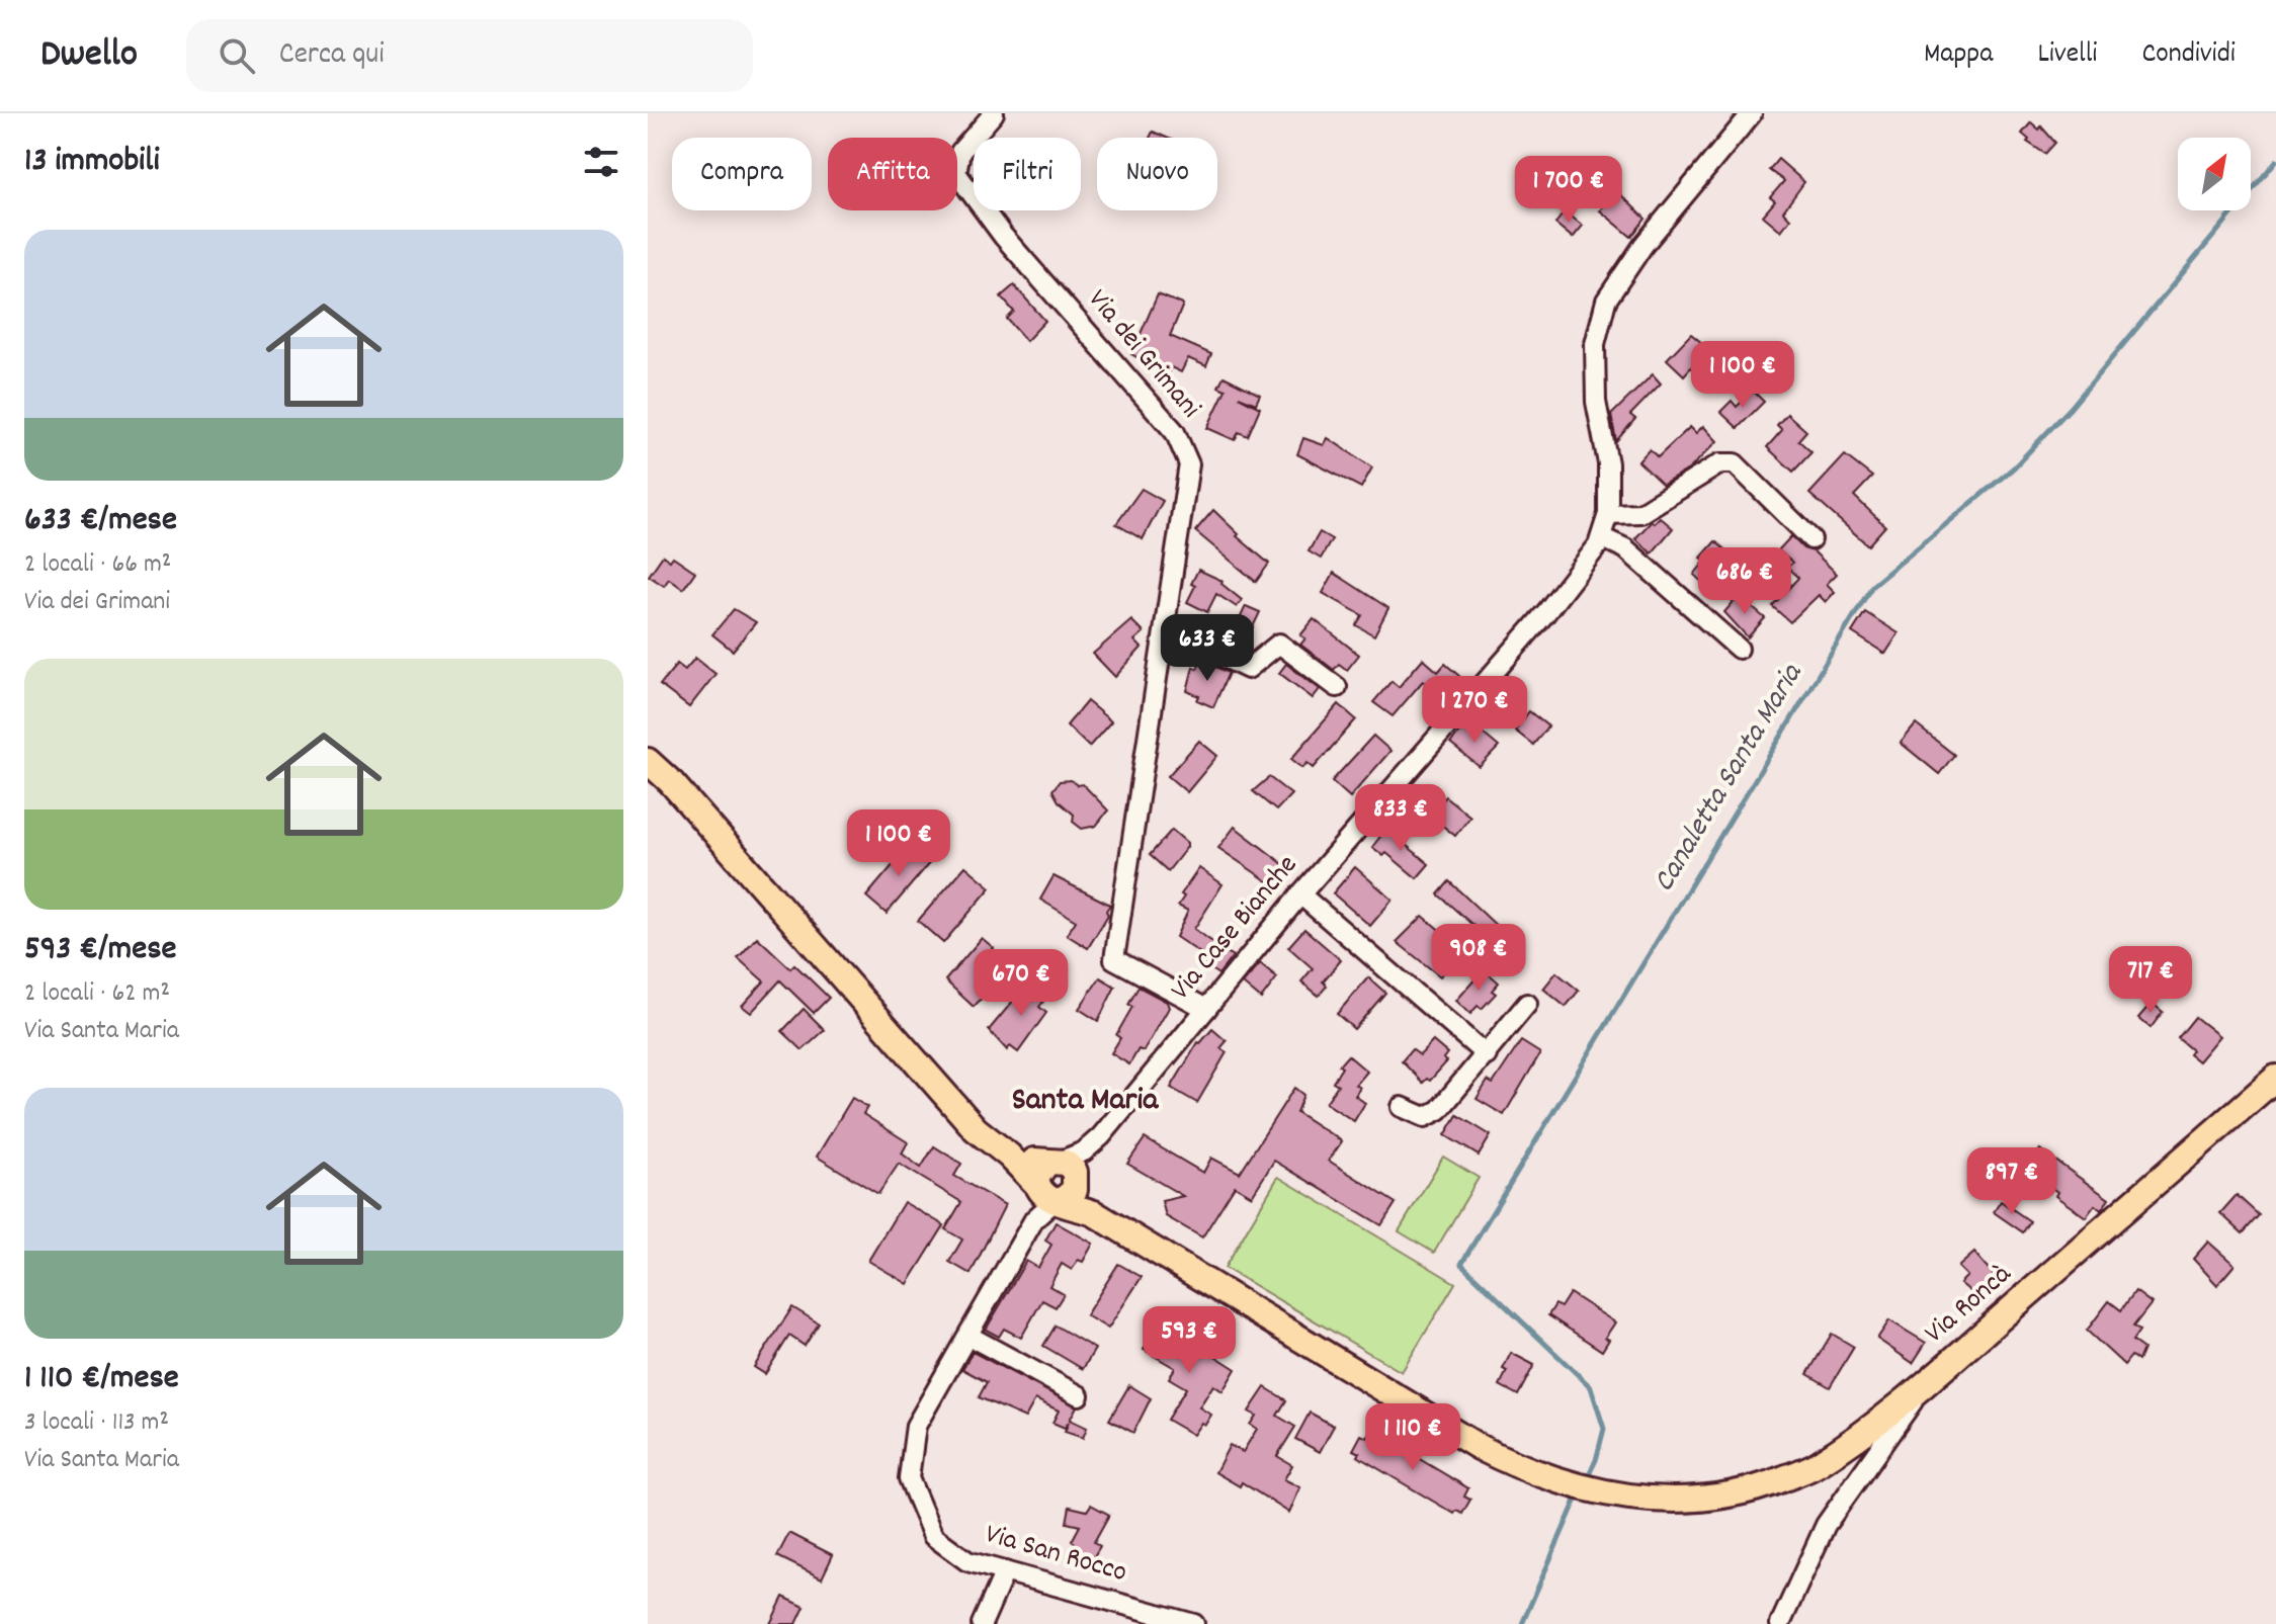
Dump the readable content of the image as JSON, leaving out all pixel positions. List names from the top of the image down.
{
  "streets": {
    "main road": ["Via Roncà"],
    "street": ["Via dei Grimani", "Via Case Bianche", "Via San Rocco"]
  },
  "crossings": [
    ["Via dei Grimani", "Via Case Bianche"],
    ["Via Case Bianche", "Via Roncà"],
    ["Via Case Bianche", "Via San Rocco"],
    ["Via Roncà", "Via San Rocco"]
  ],
  "districts": ["Santa Maria"],
  "water": ["Canaletta Santa Maria"],
  "north": "top right",
  "page": {
    "header": "Dwello",
    "search": "Cerca qui",
    "nav": ["Mappa", "Livelli", "Condividi"],
    "heading": "13 immobili",
    "chip": [
      "Compra",
      "Affitta",
      "Filtri",
      "Nuovo"
    ],
    "price": [
      "1 700 €",
      "1 100 €",
      "686 €",
      "633 €",
      "1 270 €",
      "833 €",
      "1 100 €",
      "908 €",
      "717 €",
      "670 €",
      "897 €",
      "593 €",
      "1 110 €"
    ],
    "list": [
      {
        "name": "633 €/mese",
        "note": "2 locali · 66 m² · Via dei Grimani"
      },
      {
        "name": "593 €/mese",
        "note": "2 locali · 62 m² · Via Santa Maria"
      },
      {
        "name": "1 110 €/mese",
        "note": "3 locali · 113 m² · Via Santa Maria"
      }
    ]
  }
}
